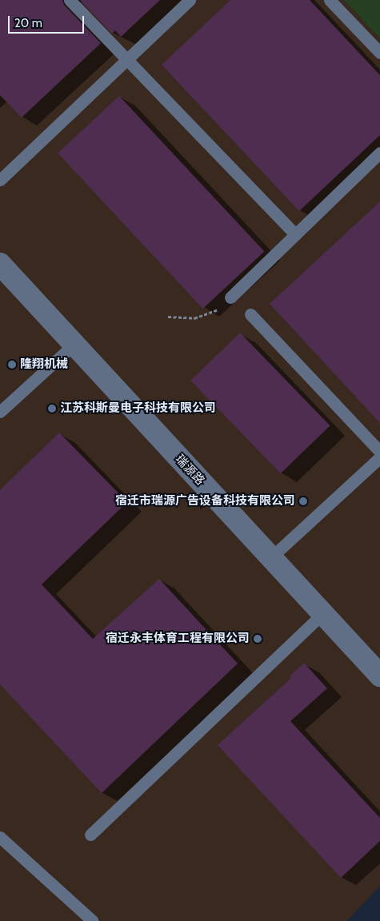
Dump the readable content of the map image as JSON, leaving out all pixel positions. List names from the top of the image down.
{
  "streets": {
    "street": ["瑞源路"]
  },
  "places": [
    "隆翔机械",
    "江苏科斯曼电子科技有限公司",
    "宿迁市瑞源广告设备科技有限公司",
    "宿迁永丰体育工程有限公司"
  ],
  "scale_bar": "20 m"
}
